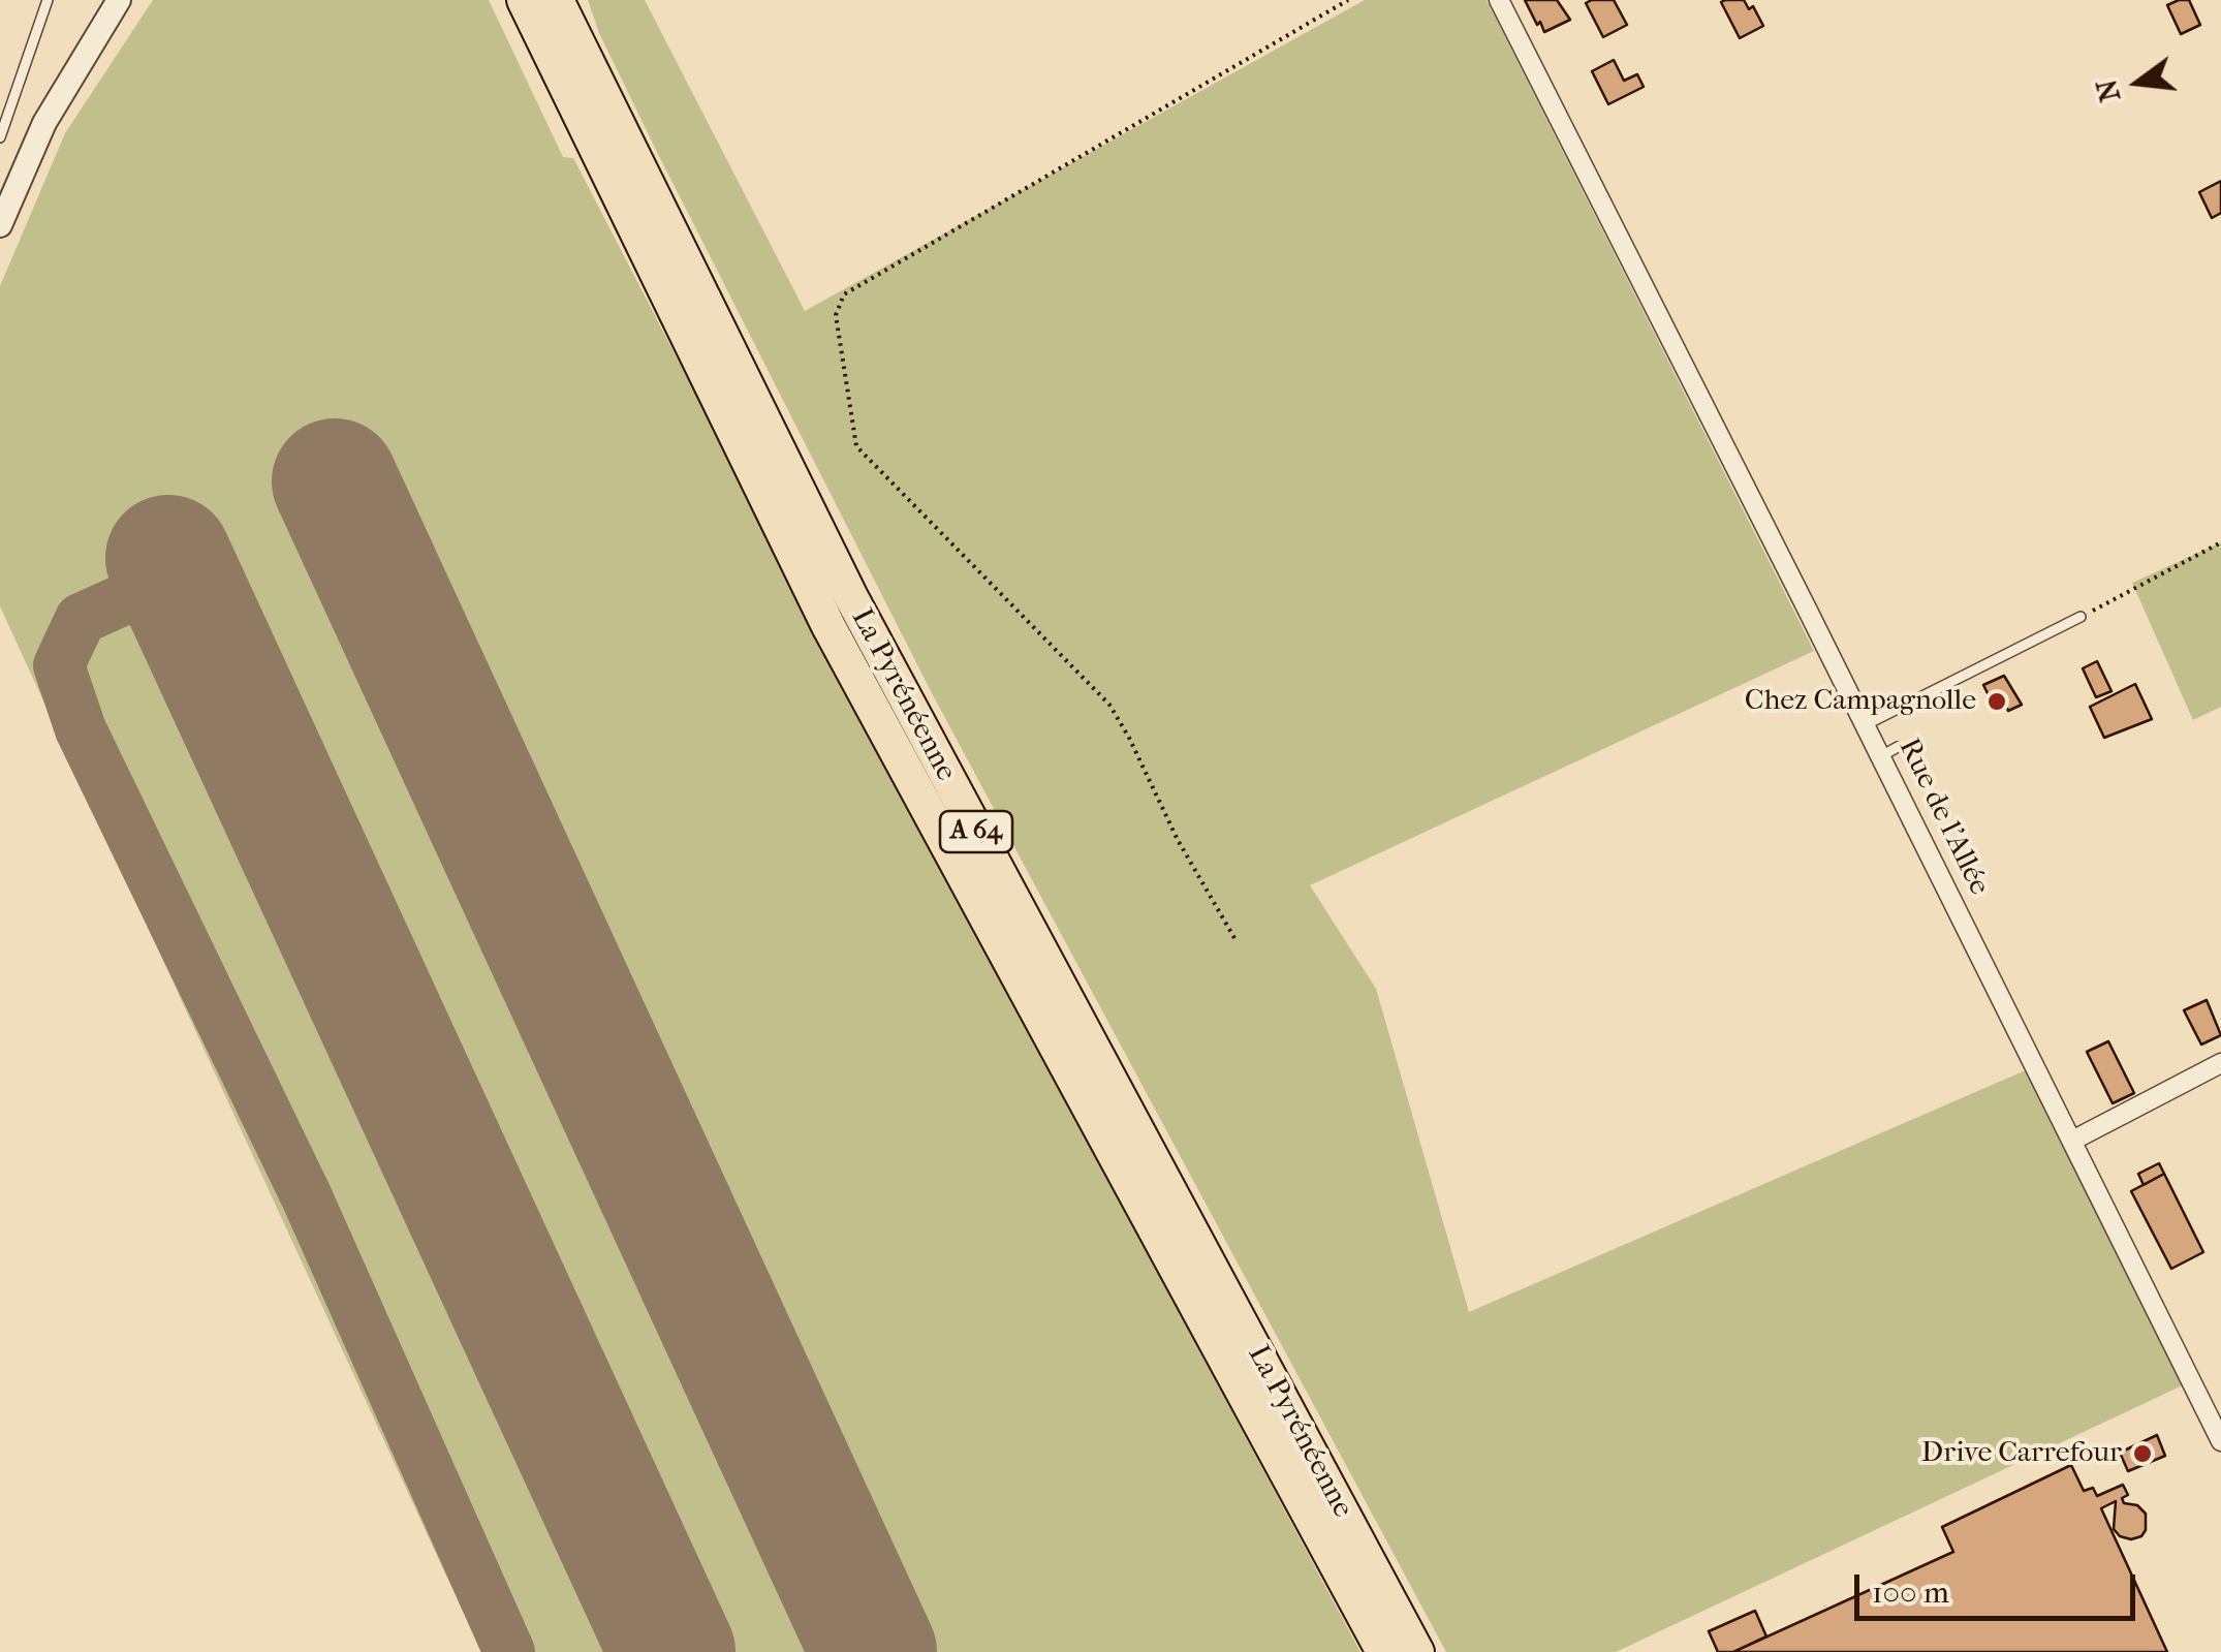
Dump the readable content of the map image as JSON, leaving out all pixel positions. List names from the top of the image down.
{
  "streets": {
    "highway": ["La Pyrénéenne", "A 64"],
    "street": ["Rue de l'Allée"]
  },
  "places": ["Chez Campagnolle", "Drive Carrefour"],
  "scale_bar": "100 m",
  "north": "left"
}
